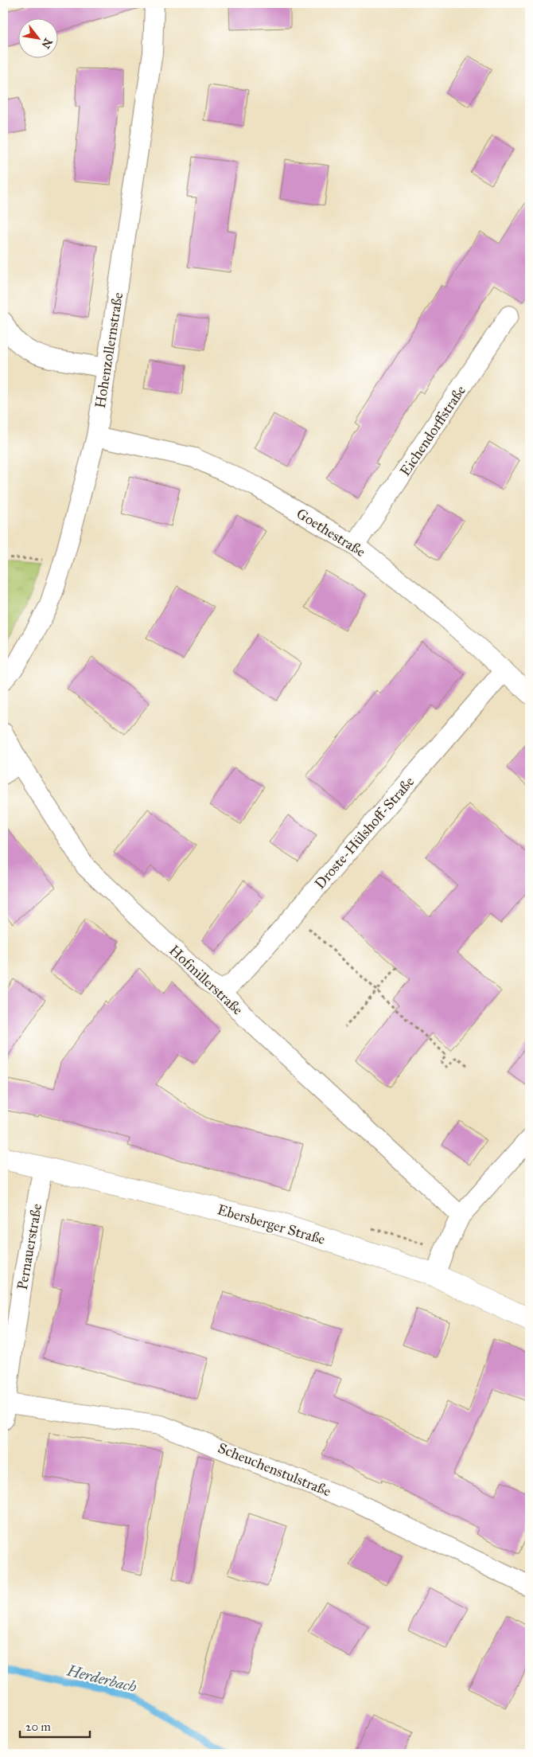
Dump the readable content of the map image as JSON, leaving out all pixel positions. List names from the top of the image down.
{
  "streets": {
    "street": [
      "Hohenzollernstraße",
      "Eichendorffstraße",
      "Goethestraße",
      "Droste-Hülshoff-Straße",
      "Hofmillerstraße",
      "Ebersberger Straße",
      "Pernauerstraße",
      "Scheuchenstulstraße"
    ]
  },
  "crossings": [
    ["Hohenzollernstraße", "Goethestraße"],
    ["Eichendorffstraße", "Goethestraße"],
    ["Goethestraße", "Droste-Hülshoff-Straße"],
    ["Droste-Hülshoff-Straße", "Hofmillerstraße"],
    ["Ebersberger Straße", "Pernauerstraße"],
    ["Pernauerstraße", "Scheuchenstulstraße"]
  ],
  "water": ["Herderbach"],
  "scale_bar": "20 m",
  "north": "bottom right"
}
